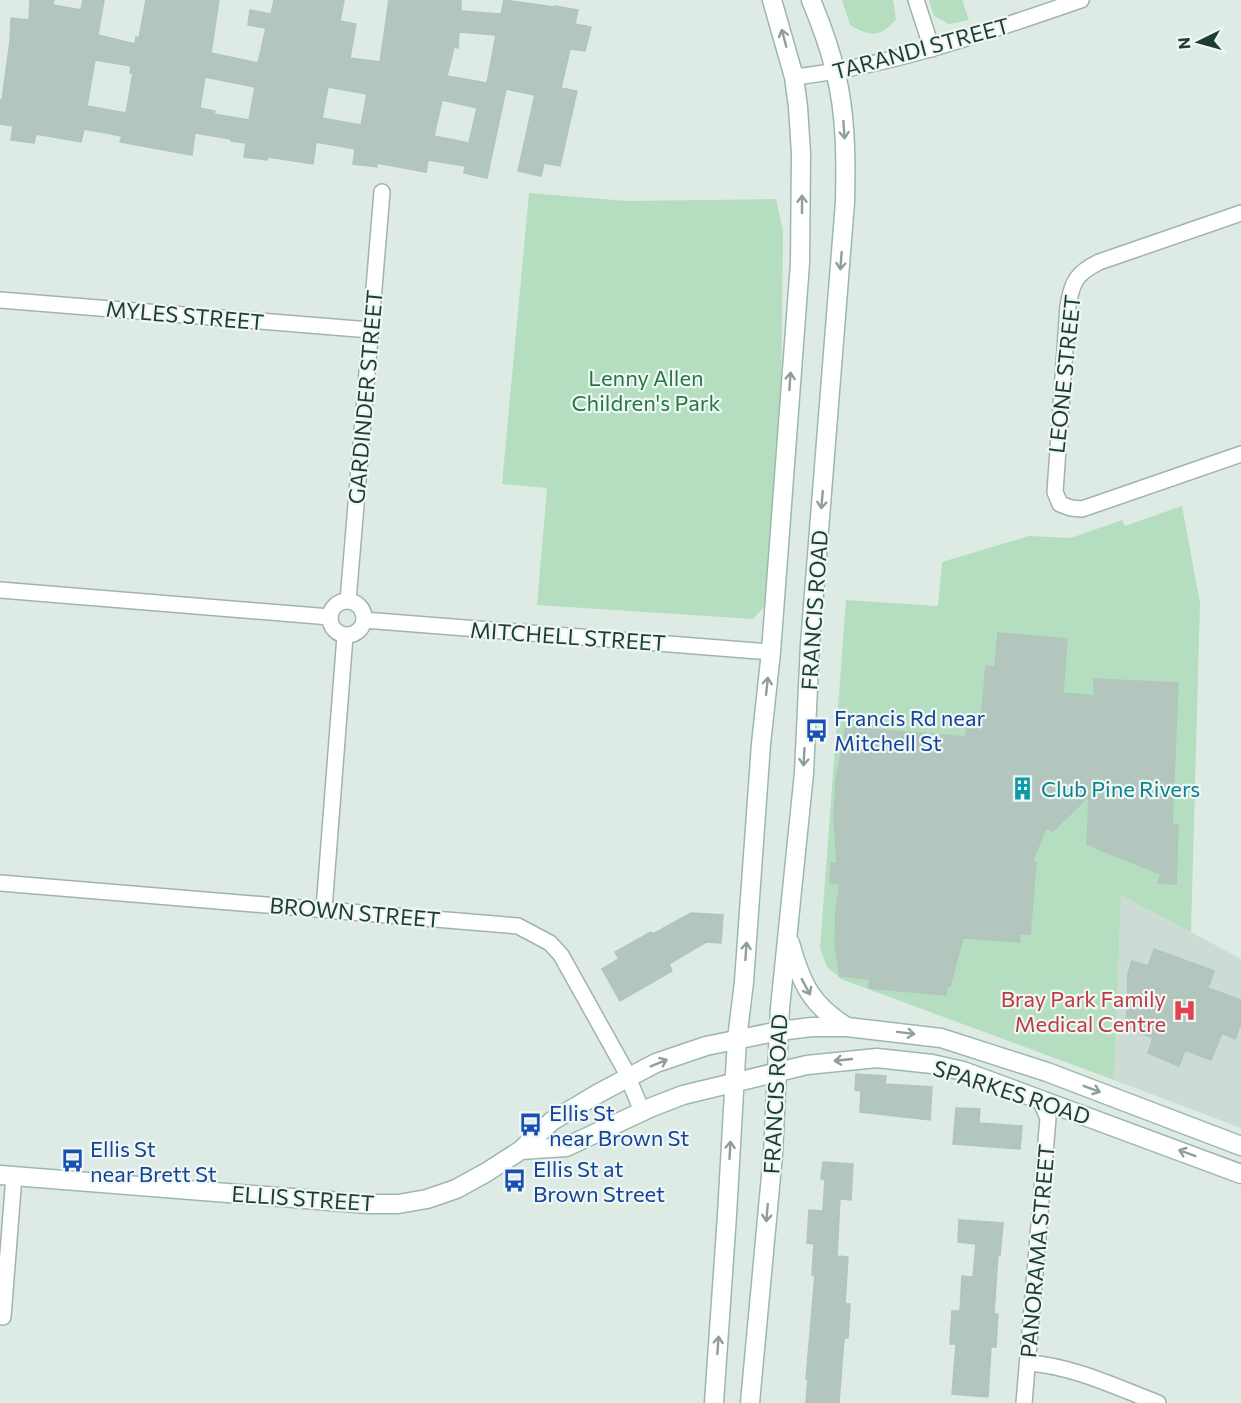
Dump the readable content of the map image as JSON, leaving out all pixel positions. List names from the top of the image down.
{
  "streets": {
    "main road": ["FRANCIS ROAD", "SPARKES ROAD", "ELLIS STREET"],
    "street": [
      "TARANDI STREET",
      "MYLES STREET",
      "LEONE STREET",
      "GARDINDER STREET",
      "MITCHELL STREET",
      "BROWN STREET",
      "PANORAMA STREET"
    ]
  },
  "crossings": [
    ["TARANDI STREET", "FRANCIS ROAD"],
    ["MYLES STREET", "GARDINDER STREET"],
    ["GARDINDER STREET", "MITCHELL STREET"],
    ["FRANCIS ROAD", "MITCHELL STREET"],
    ["FRANCIS ROAD", "SPARKES ROAD"],
    ["FRANCIS ROAD", "ELLIS STREET"],
    ["BROWN STREET", "ELLIS STREET"],
    ["SPARKES ROAD", "ELLIS STREET"],
    ["SPARKES ROAD", "PANORAMA STREET"]
  ],
  "parks": ["Lenny Allen Children's Park"],
  "places": {
    "bus stop": [
      "Francis Rd near Mitchell St",
      "Ellis St near Brown St",
      "Ellis St near Brett St",
      "Ellis St at Brown Street"
    ],
    "building": ["Club Pine Rivers"],
    "hospital": ["Bray Park Family Medical Centre"]
  },
  "north": "left"
}
